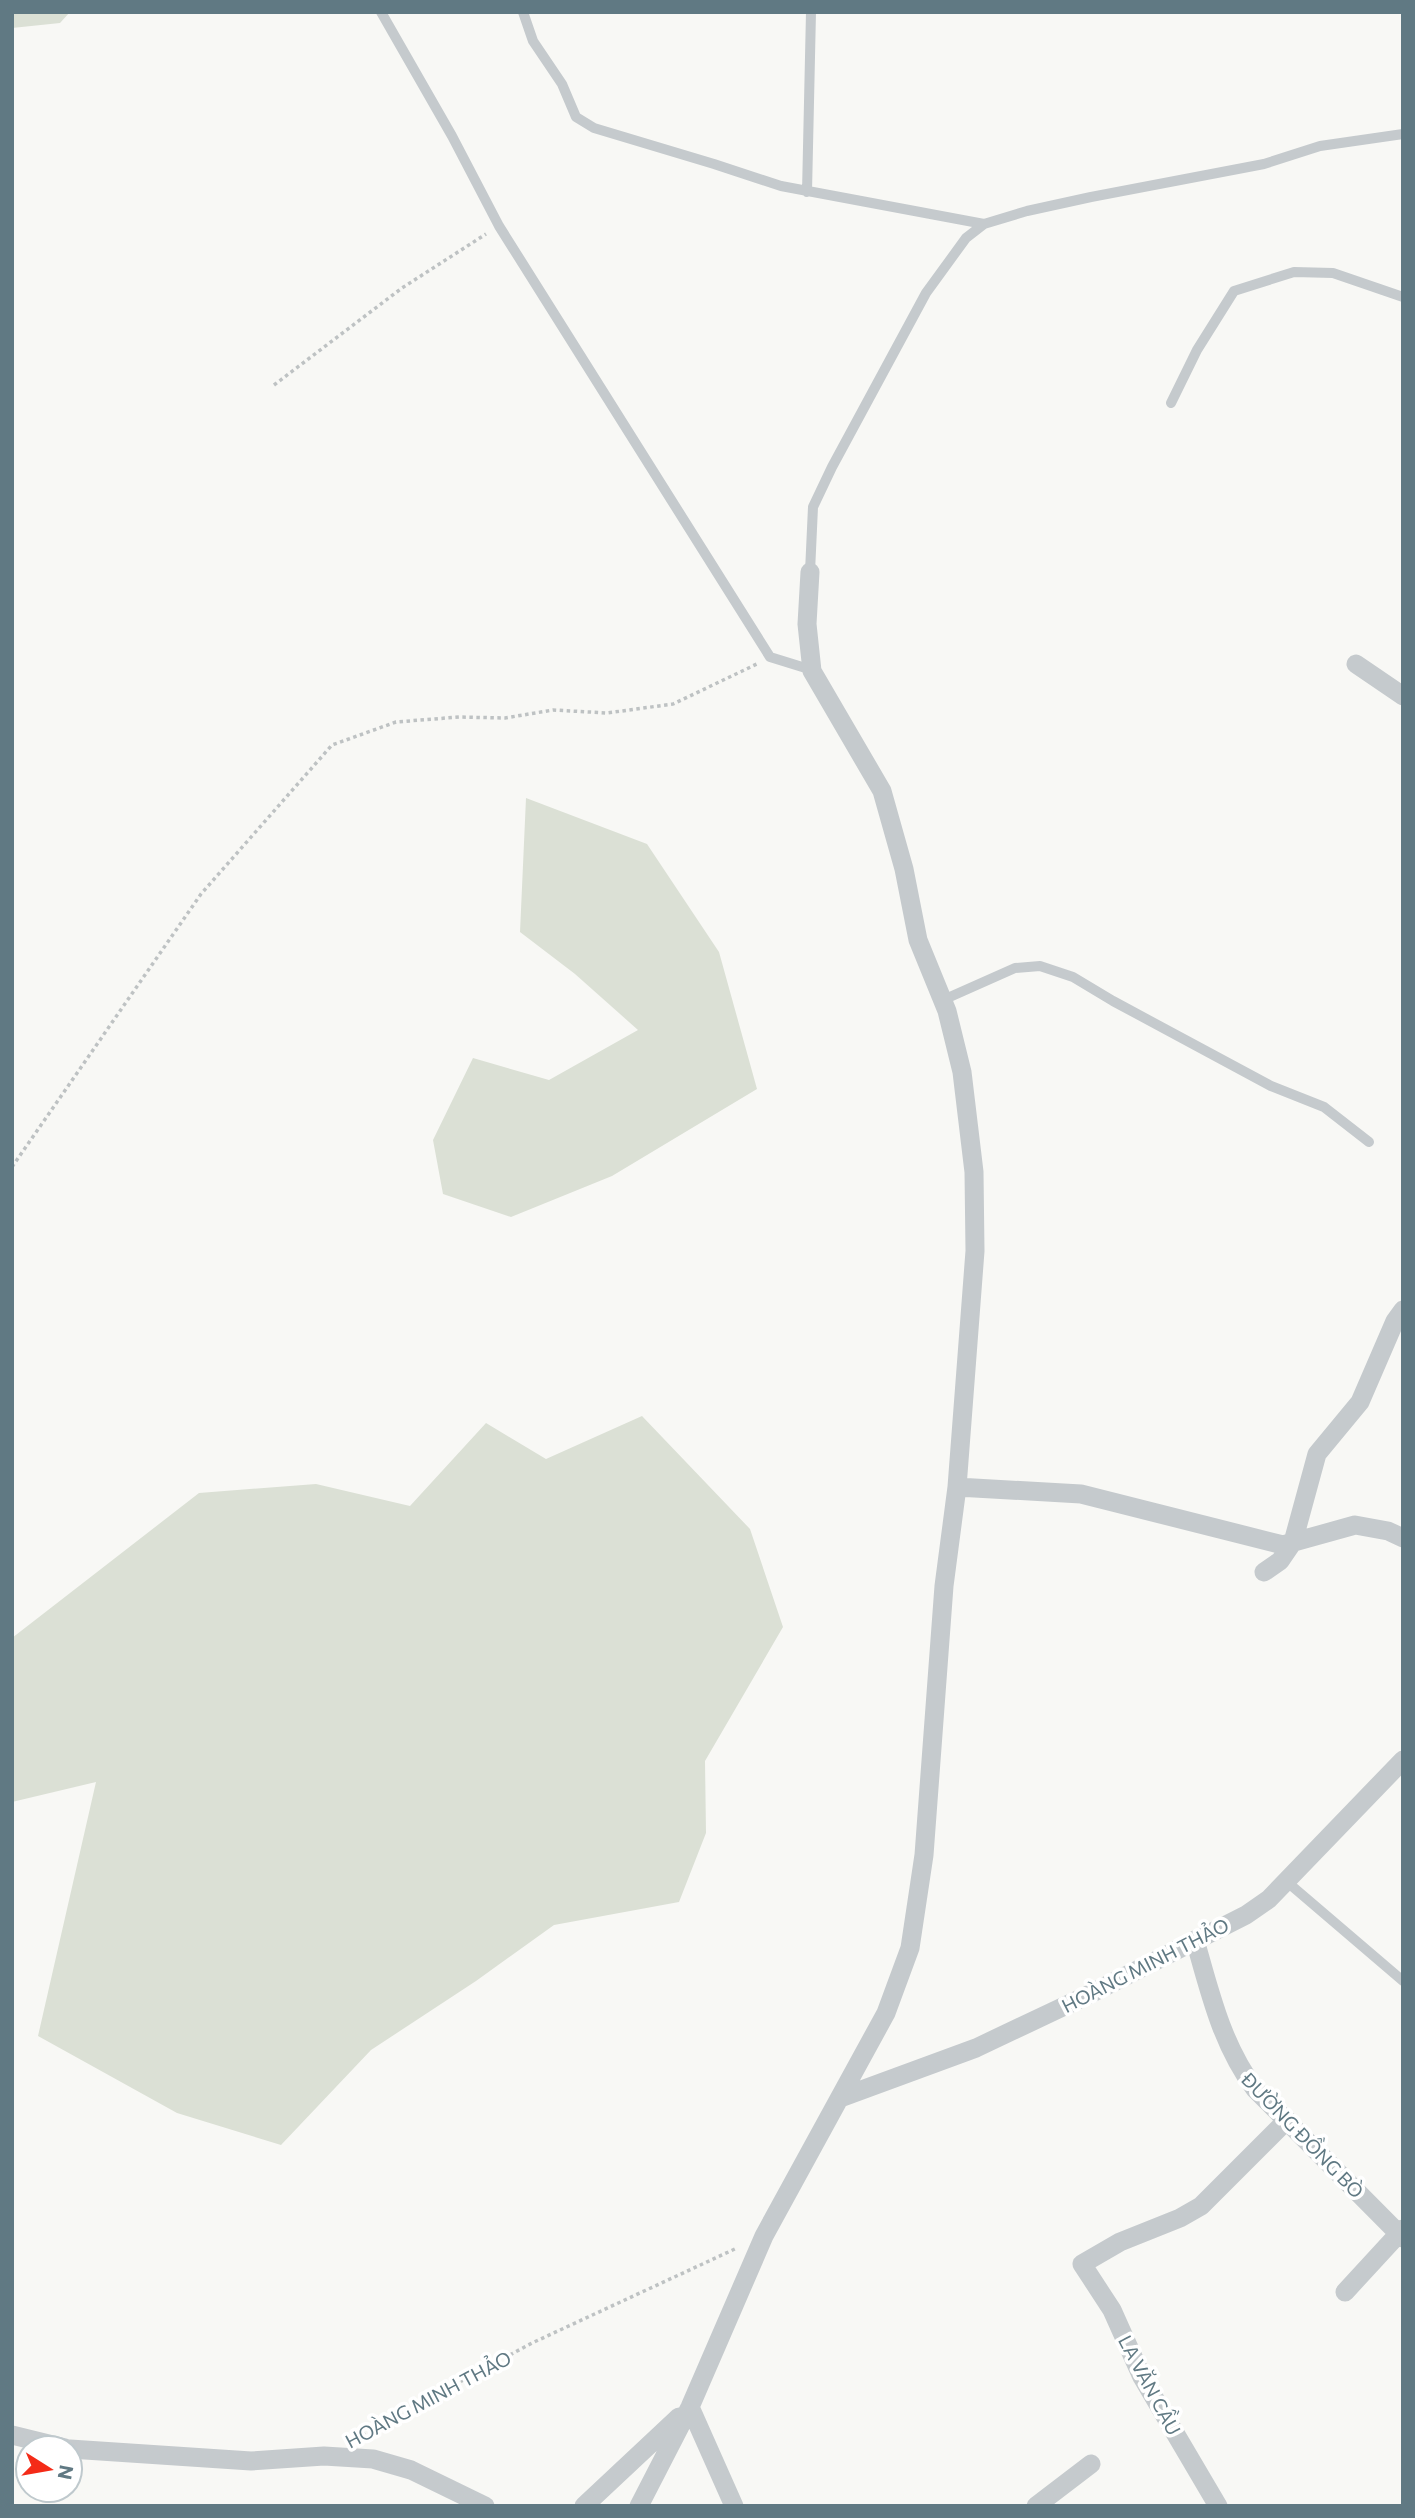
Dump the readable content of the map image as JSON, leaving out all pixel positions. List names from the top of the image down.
{
  "streets": {
    "street": ["HOÀNG MINH THẢO", "ĐƯỜNG ĐỒNG BÒ", "LA VĂN CẦU"]
  },
  "crossings": [
    ["HOÀNG MINH THẢO", "ĐƯỜNG ĐỒNG BÒ"],
    ["ĐƯỜNG ĐỒNG BÒ", "LA VĂN CẦU"]
  ],
  "north": "right"
}
